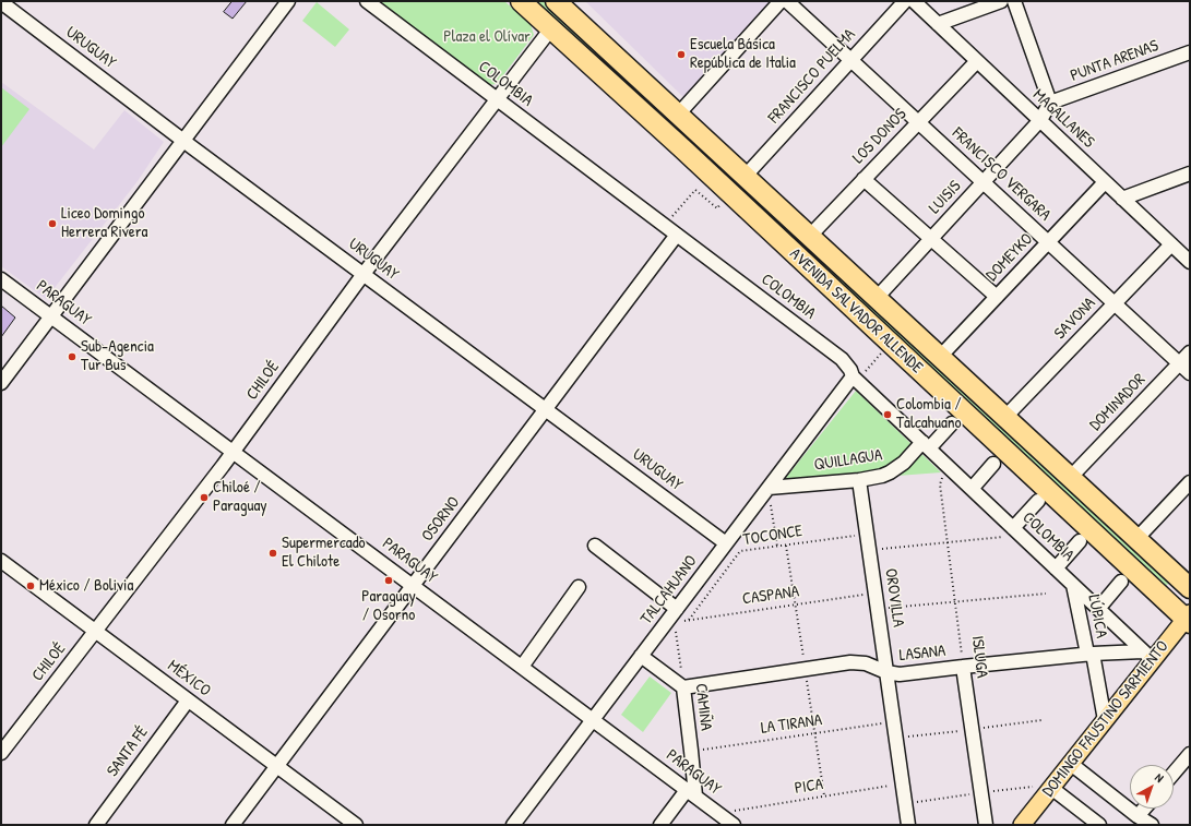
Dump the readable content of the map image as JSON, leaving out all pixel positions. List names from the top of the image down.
{
  "streets": {
    "highway": ["AVENIDA SALVADOR ALLENDE"],
    "main road": ["DOMINGO FAUSTINO SARMIENTO"],
    "street": [
      "URUGUAY",
      "PUNTA ARENAS",
      "FRANCISCO PUELMA",
      "COLOMBIA",
      "MAGALLANES",
      "LOS DONOS",
      "FRANCISCO VERGARA",
      "LUISIS",
      "DOMEYKO",
      "PARAGUAY",
      "SAVONA",
      "CHILOÉ",
      "DOMINADOR",
      "QUILLAGUA",
      "OSORNO",
      "TALCAHUANO",
      "OROVILLA",
      "LÚPICA",
      "LASANA",
      "ISLUGA",
      "MÉXICO",
      "CAMIÑA",
      "SANTA FÉ"
    ],
    "path": [
      "TOCONCE",
      "CASPANA",
      "LA TIRANA",
      "PICA"
    ]
  },
  "crossings": [
    ["URUGUAY", "CHILOÉ"],
    ["URUGUAY", "OSORNO"],
    ["URUGUAY", "TALCAHUANO"],
    ["PUNTA ARENAS", "LUISIS"],
    ["FRANCISCO PUELMA", "FRANCISCO VERGARA"],
    ["FRANCISCO PUELMA", "AVENIDA SALVADOR ALLENDE"],
    ["COLOMBIA", "CHILOÉ"],
    ["COLOMBIA", "QUILLAGUA"],
    ["COLOMBIA", "OSORNO"],
    ["COLOMBIA", "TALCAHUANO"],
    ["COLOMBIA", "LÚPICA"],
    ["COLOMBIA", "LASANA"],
    ["COLOMBIA", "ISLUGA"],
    ["COLOMBIA", "DOMINGO FAUSTINO SARMIENTO"],
    ["MAGALLANES", "LOS DONOS"],
    ["MAGALLANES", "LUISIS"],
    ["MAGALLANES", "DOMEYKO"],
    ["MAGALLANES", "SAVONA"],
    ["LOS DONOS", "FRANCISCO VERGARA"],
    ["LOS DONOS", "AVENIDA SALVADOR ALLENDE"],
    ["FRANCISCO VERGARA", "LUISIS"],
    ["FRANCISCO VERGARA", "DOMEYKO"],
    ["FRANCISCO VERGARA", "SAVONA"],
    ["FRANCISCO VERGARA", "DOMINADOR"],
    ["LUISIS", "AVENIDA SALVADOR ALLENDE"],
    ["DOMEYKO", "AVENIDA SALVADOR ALLENDE"],
    ["PARAGUAY", "CHILOÉ"],
    ["PARAGUAY", "OSORNO"],
    ["PARAGUAY", "TALCAHUANO"],
    ["PARAGUAY", "CAMIÑA"],
    ["PARAGUAY", "PICA"],
    ["AVENIDA SALVADOR ALLENDE", "SAVONA"],
    ["AVENIDA SALVADOR ALLENDE", "CHILOÉ"],
    ["AVENIDA SALVADOR ALLENDE", "DOMINADOR"],
    ["AVENIDA SALVADOR ALLENDE", "DOMINGO FAUSTINO SARMIENTO"],
    ["CHILOÉ", "MÉXICO"],
    ["QUILLAGUA", "TALCAHUANO"],
    ["QUILLAGUA", "OROVILLA"],
    ["OSORNO", "MÉXICO"],
    ["TOCONCE", "CASPANA"],
    ["TOCONCE", "OROVILLA"],
    ["TALCAHUANO", "CASPANA"],
    ["TALCAHUANO", "CAMIÑA"],
    ["CASPANA", "OROVILLA"],
    ["CASPANA", "CAMIÑA"],
    ["OROVILLA", "LASANA"],
    ["OROVILLA", "LA TIRANA"],
    ["OROVILLA", "PICA"],
    ["LÚPICA", "LASANA"],
    ["LÚPICA", "DOMINGO FAUSTINO SARMIENTO"],
    ["LASANA", "ISLUGA"],
    ["LASANA", "CAMIÑA"],
    ["LASANA", "DOMINGO FAUSTINO SARMIENTO"],
    ["MÉXICO", "SANTA FÉ"],
    ["CAMIÑA", "LA TIRANA"]
  ],
  "parks": ["Plaza el Olívar"],
  "places": [
    "Escuela Básica República de Italia",
    "Liceo Domingo Herrera Rivera",
    "Sub-Agencia Tur Bus",
    "Colombia / Talcahuano",
    "Chiloé / Paraguay",
    "Supermercado El Chilote",
    "Paraguay / Osorno",
    "México / Bolivia"
  ],
  "north": "top right"
}
